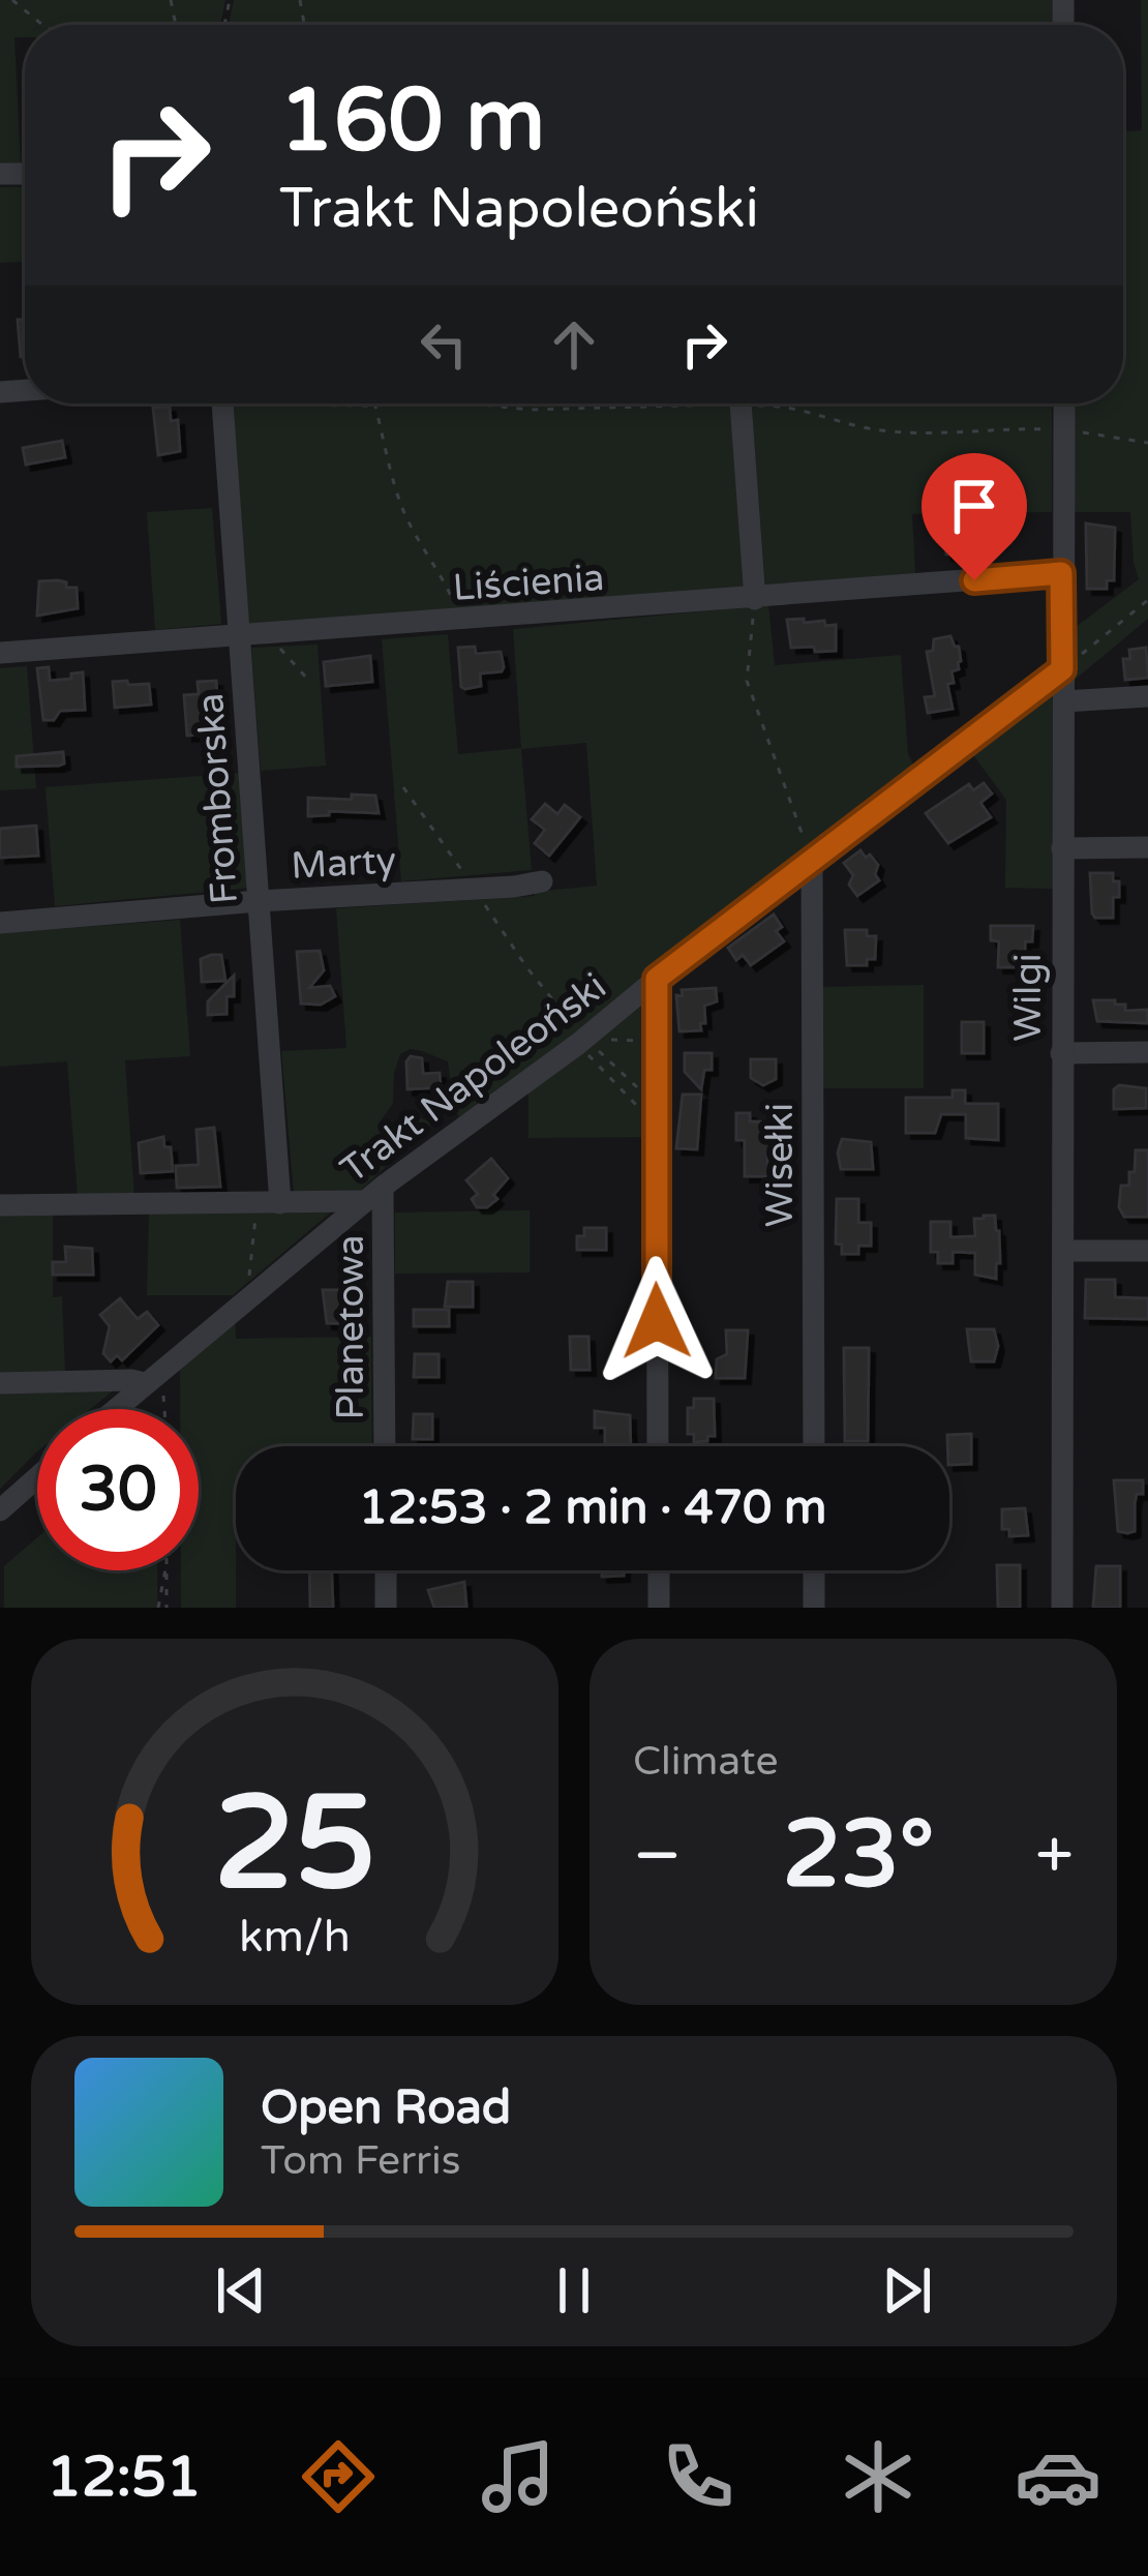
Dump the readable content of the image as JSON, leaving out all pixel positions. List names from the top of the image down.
{
  "streets": {
    "street": [
      "Liścienia",
      "Fromborska",
      "Marty",
      "Wilgi",
      "Trakt Napoleoński",
      "Wisełki",
      "Planetowa"
    ]
  },
  "crossings": [
    ["Liścienia", "Fromborska"],
    ["Liścienia", "Wilgi"],
    ["Fromborska", "Marty"],
    ["Wilgi", "Trakt Napoleoński"],
    ["Trakt Napoleoński", "Wisełki"],
    ["Trakt Napoleoński", "Planetowa"]
  ],
  "page": {
    "turn": ["160 m", "Trakt Napoleoński"],
    "limit": "30",
    "trip": "12:53 · 2 min · 470 m",
    "tile": "Climate",
    "heat": ["−", "23°", "+"],
    "song": ["Open Road", "Tom Ferris"],
    "tabs": "12:51",
    "gauge": ["25", "km/h"]
  }
}
